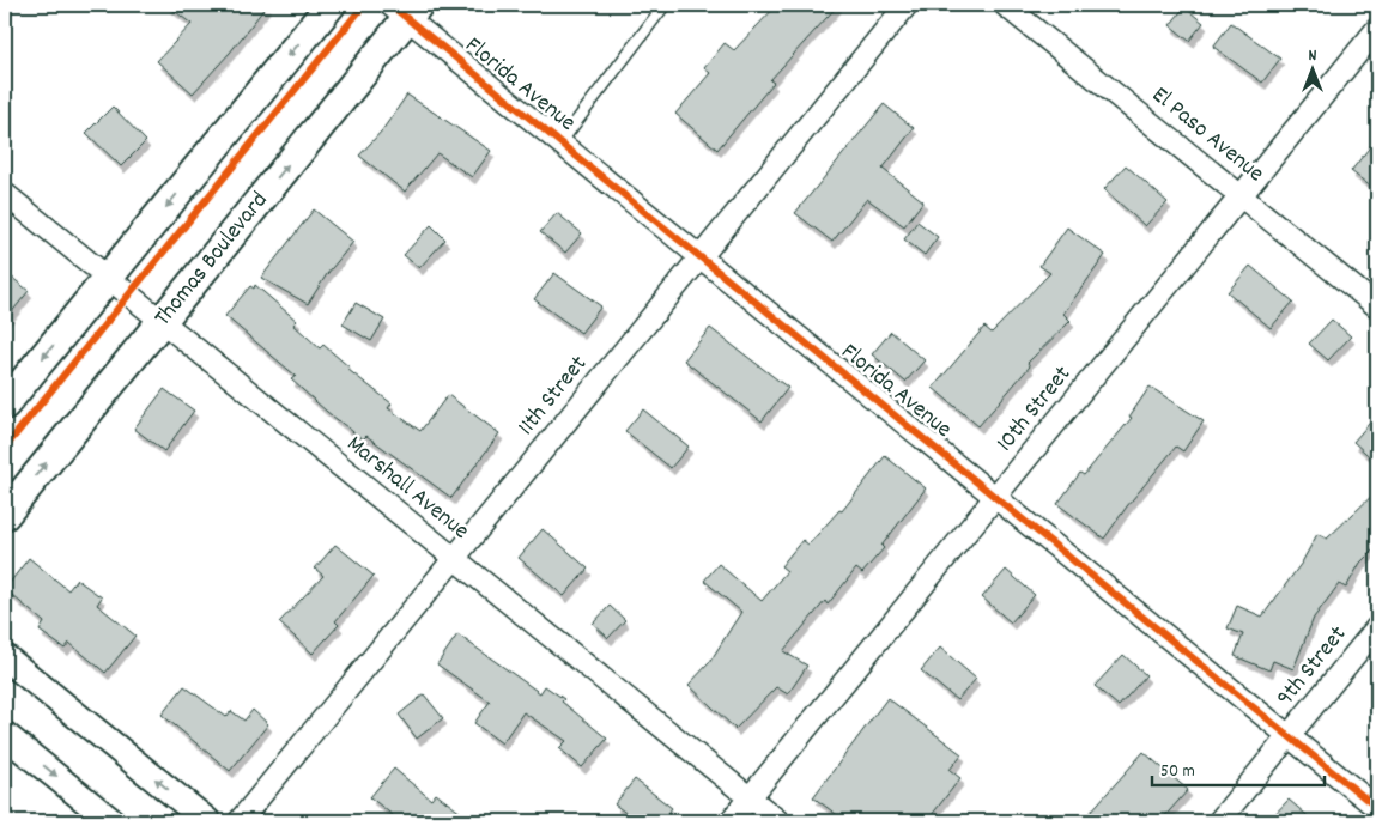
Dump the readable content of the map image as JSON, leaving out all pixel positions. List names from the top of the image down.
{
  "streets": {
    "main road": ["Thomas Boulevard"],
    "street": [
      "Florida Avenue",
      "El Paso Avenue",
      "11th Street",
      "10th Street",
      "Marshall Avenue",
      "9th Street"
    ]
  },
  "crossings": [
    ["Florida Avenue", "Thomas Boulevard"],
    ["Florida Avenue", "11th Street"],
    ["Florida Avenue", "10th Street"],
    ["Florida Avenue", "9th Street"],
    ["El Paso Avenue", "10th Street"],
    ["Thomas Boulevard", "Marshall Avenue"],
    ["11th Street", "Marshall Avenue"],
    ["10th Street", "Marshall Avenue"]
  ],
  "scale_bar": "50 m",
  "north": "top"
}
